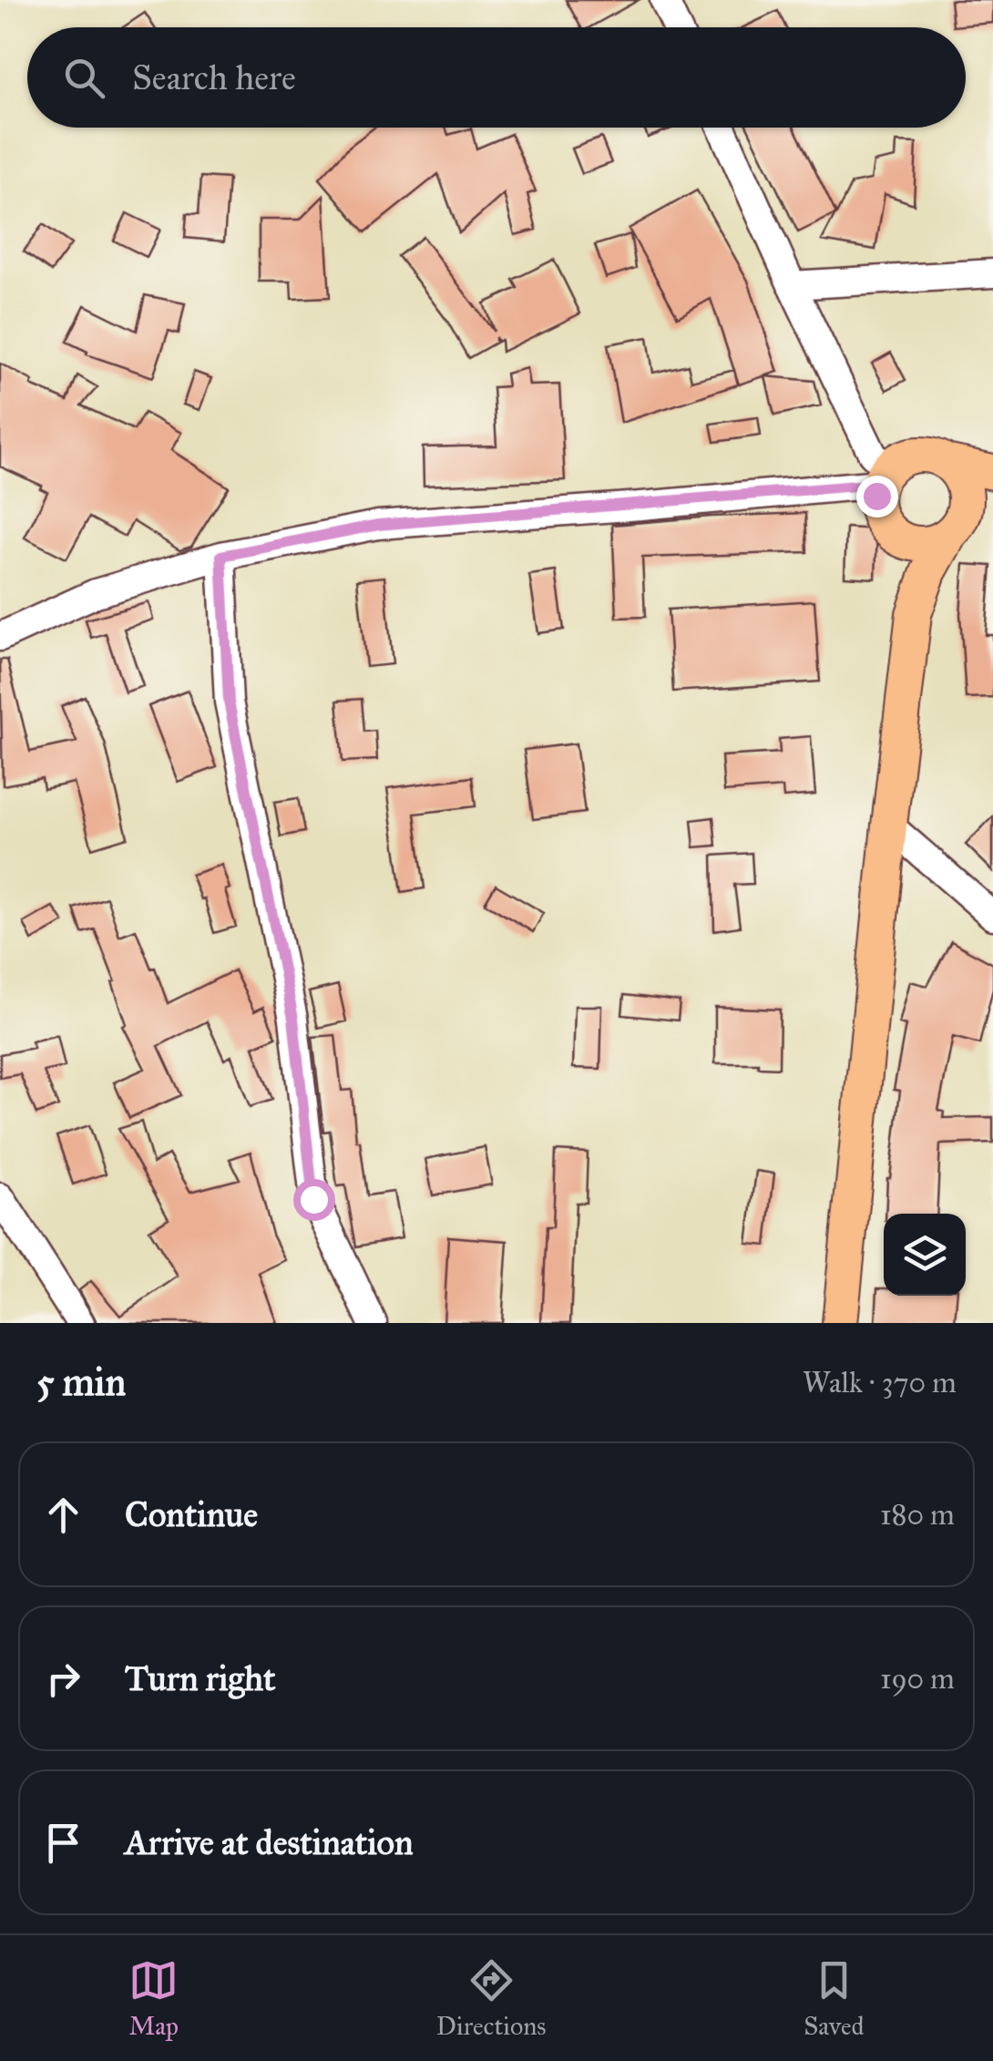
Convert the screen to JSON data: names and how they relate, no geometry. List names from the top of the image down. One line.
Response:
{"page":{"search":"Search here","heading":["5 min","Walk · 370 m"],"list":[["Continue","180 m"],["Turn right","190 m"],"Arrive at destination"],"nav":["Map","Directions","Saved"]}}
